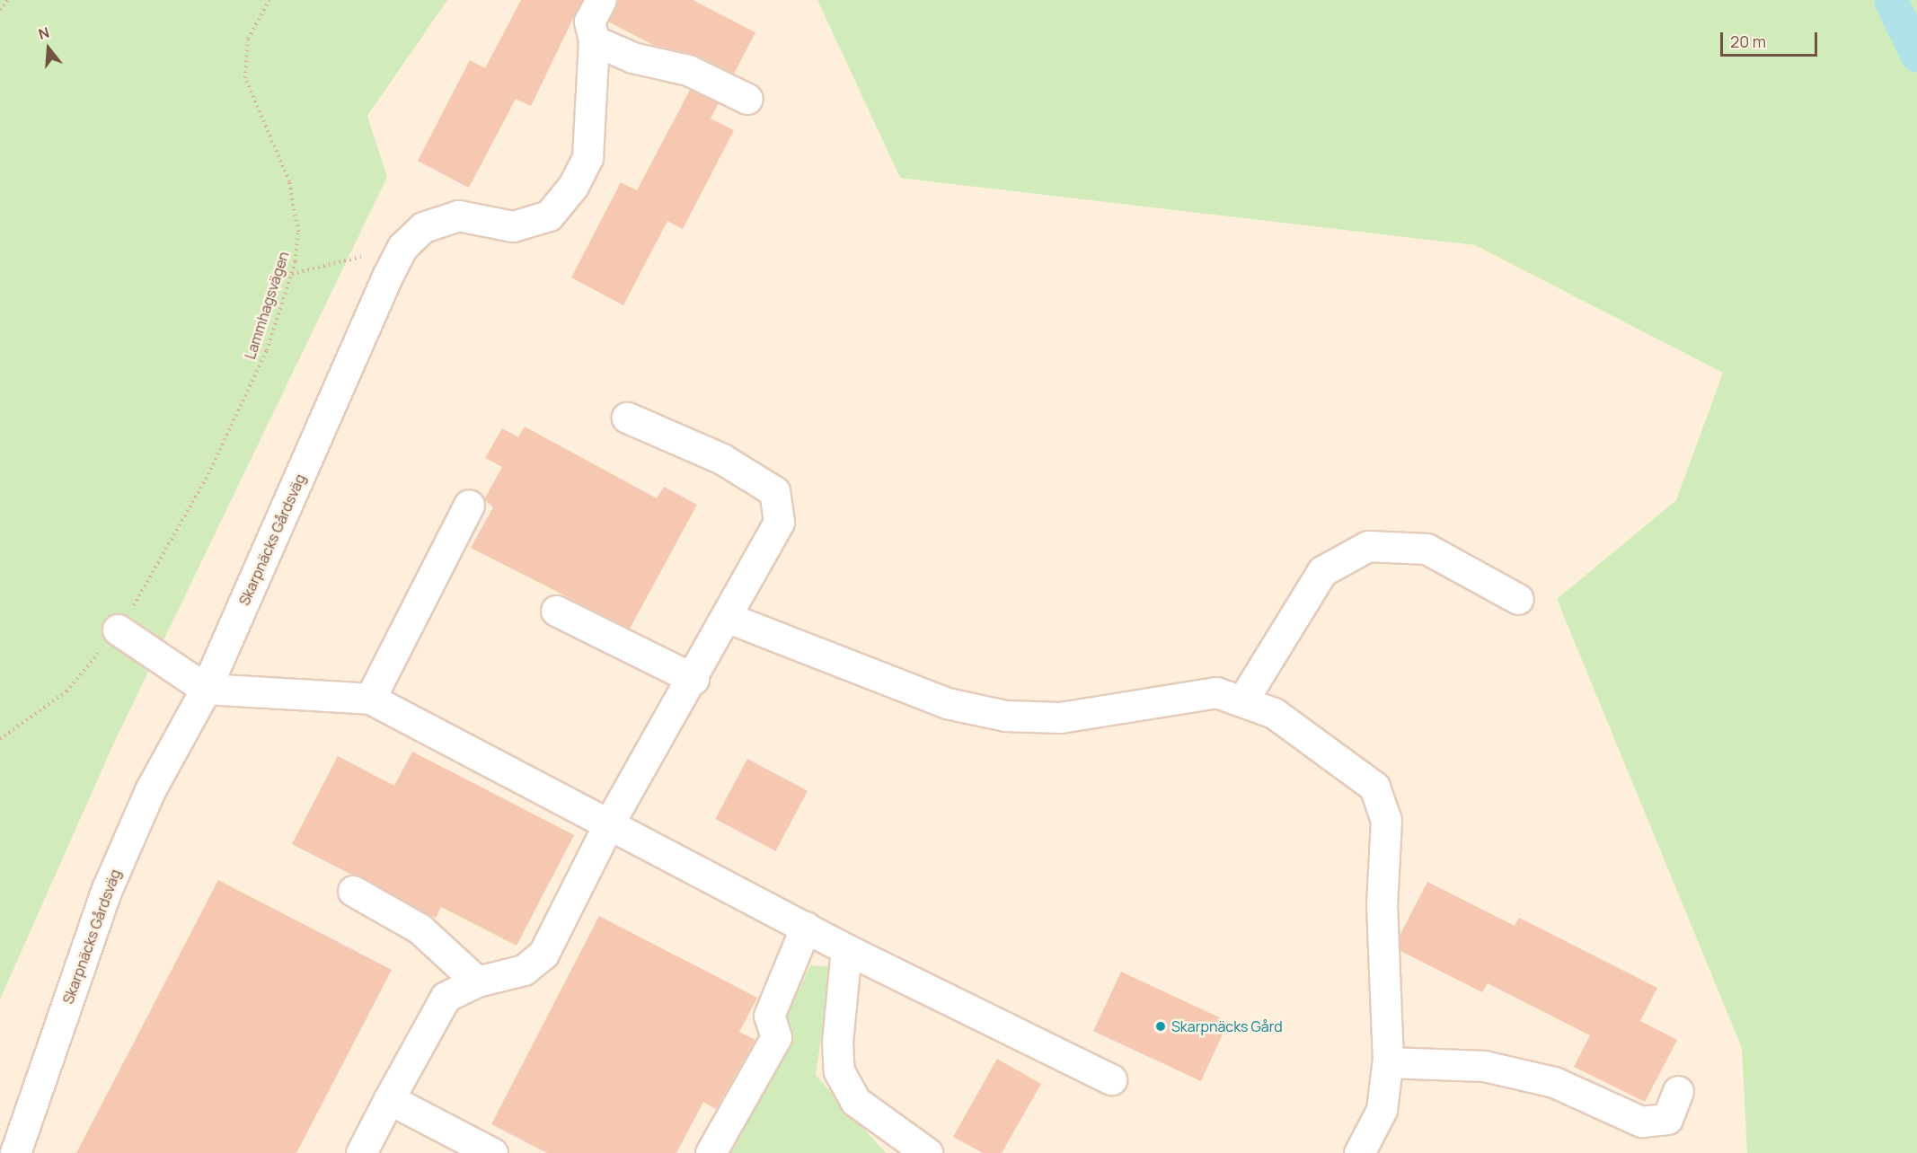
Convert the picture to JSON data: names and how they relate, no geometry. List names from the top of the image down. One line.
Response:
{"streets":{"street":["Skarpnäcks Gårdsväg"],"path":["Lammhagsvägen"]},"places":["Skarpnäcks Gård"],"scale_bar":"20 m","north":"top"}
